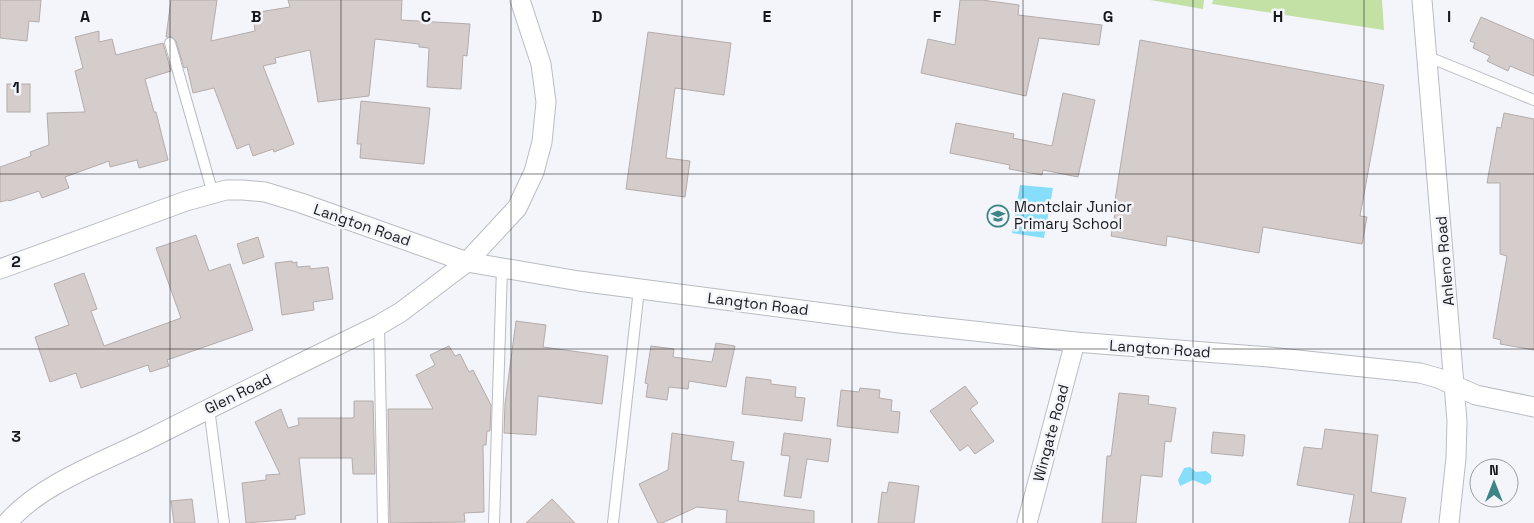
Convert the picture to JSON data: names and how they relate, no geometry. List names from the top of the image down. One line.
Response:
{"streets":{"street":["Langton Road","Anleno Road","Glen Road","Wingate Road"]},"crossings":[["Langton Road","Anleno Road"],["Langton Road","Glen Road"],["Langton Road","Wingate Road"]],"places":{"school or university":["Montclair Junior Primary School"]},"north":"top","grid":{"columns":["A","B","C","D","E","F","G","H","I"],"rows":["1","2","3"]}}
